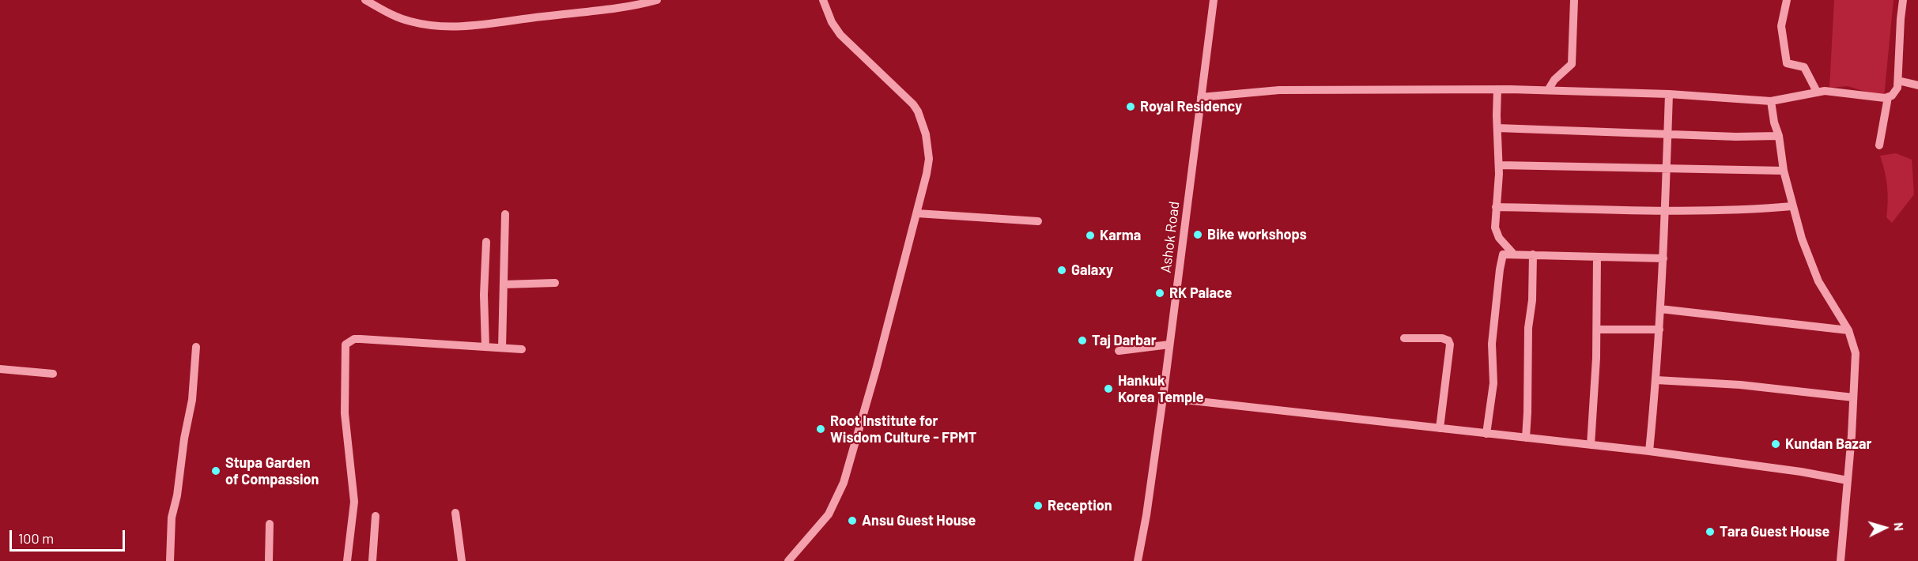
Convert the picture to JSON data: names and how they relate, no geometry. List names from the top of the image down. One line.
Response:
{"streets":{"street":["Ashok Road"]},"places":["Royal Residency","Bike workshops","Karma","Galaxy","RK Palace","Taj Darbar","Hankuk Korea Temple","Root Institute for Wisdom Culture - FPMT","Kundan Bazar","Stupa Garden of Compassion","Reception","Ansu Guest House","Tara Guest House"],"scale_bar":"100 m","north":"right"}
